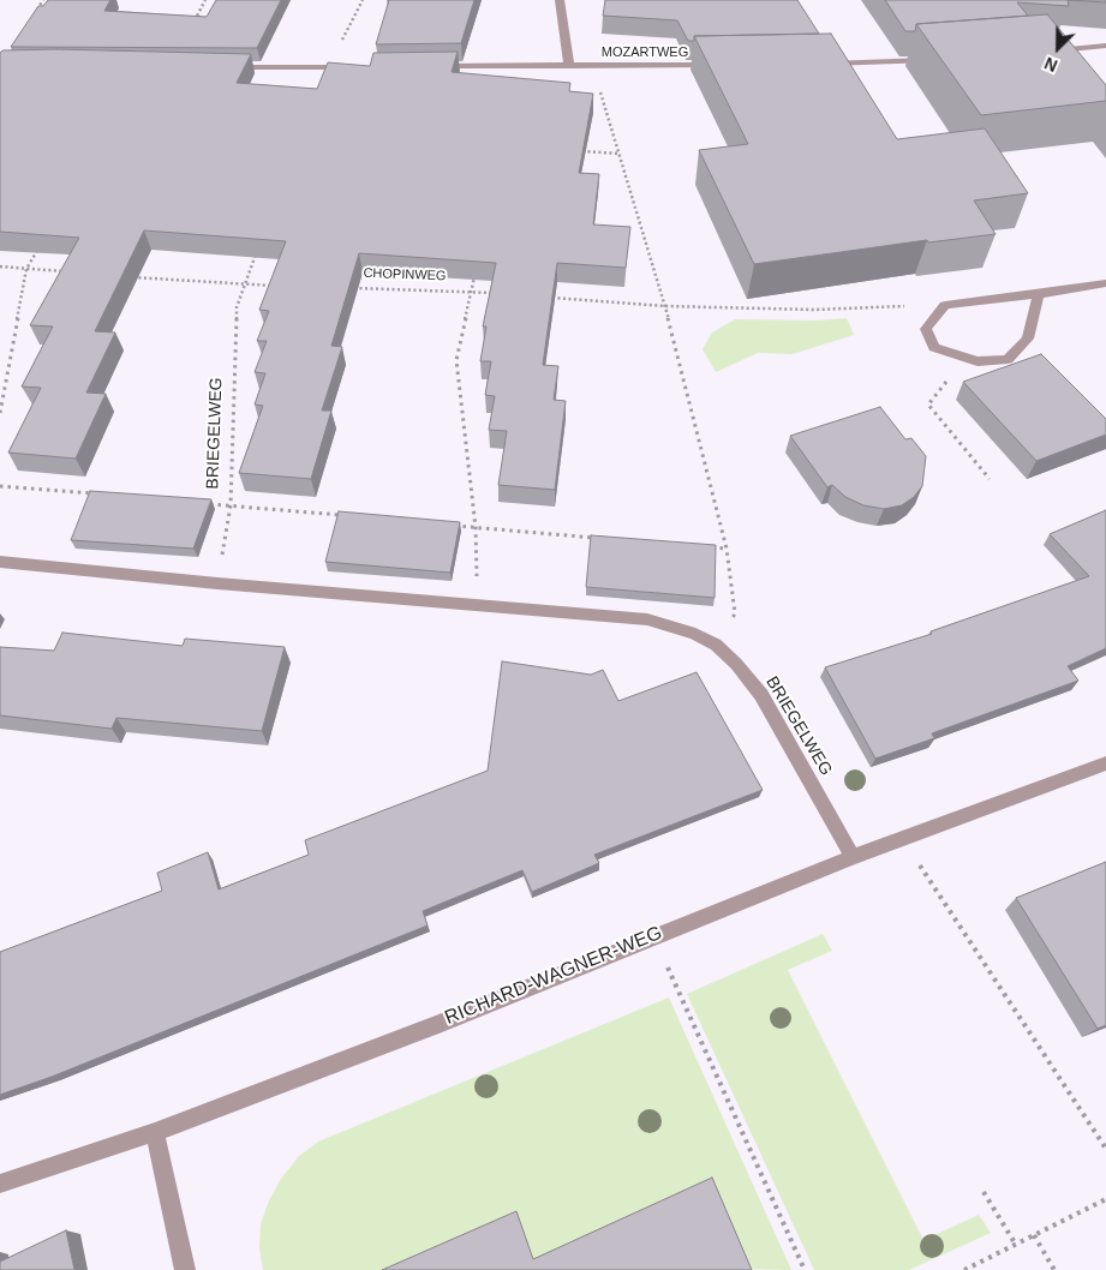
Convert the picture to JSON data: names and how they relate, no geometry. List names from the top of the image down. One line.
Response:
{"streets":{"street":["MOZARTWEG","BRIEGELWEG","RICHARD-WAGNER-WEG"],"path":["CHOPINWEG"]},"crossings":[["BRIEGELWEG","RICHARD-WAGNER-WEG"]],"north":"bottom left"}
